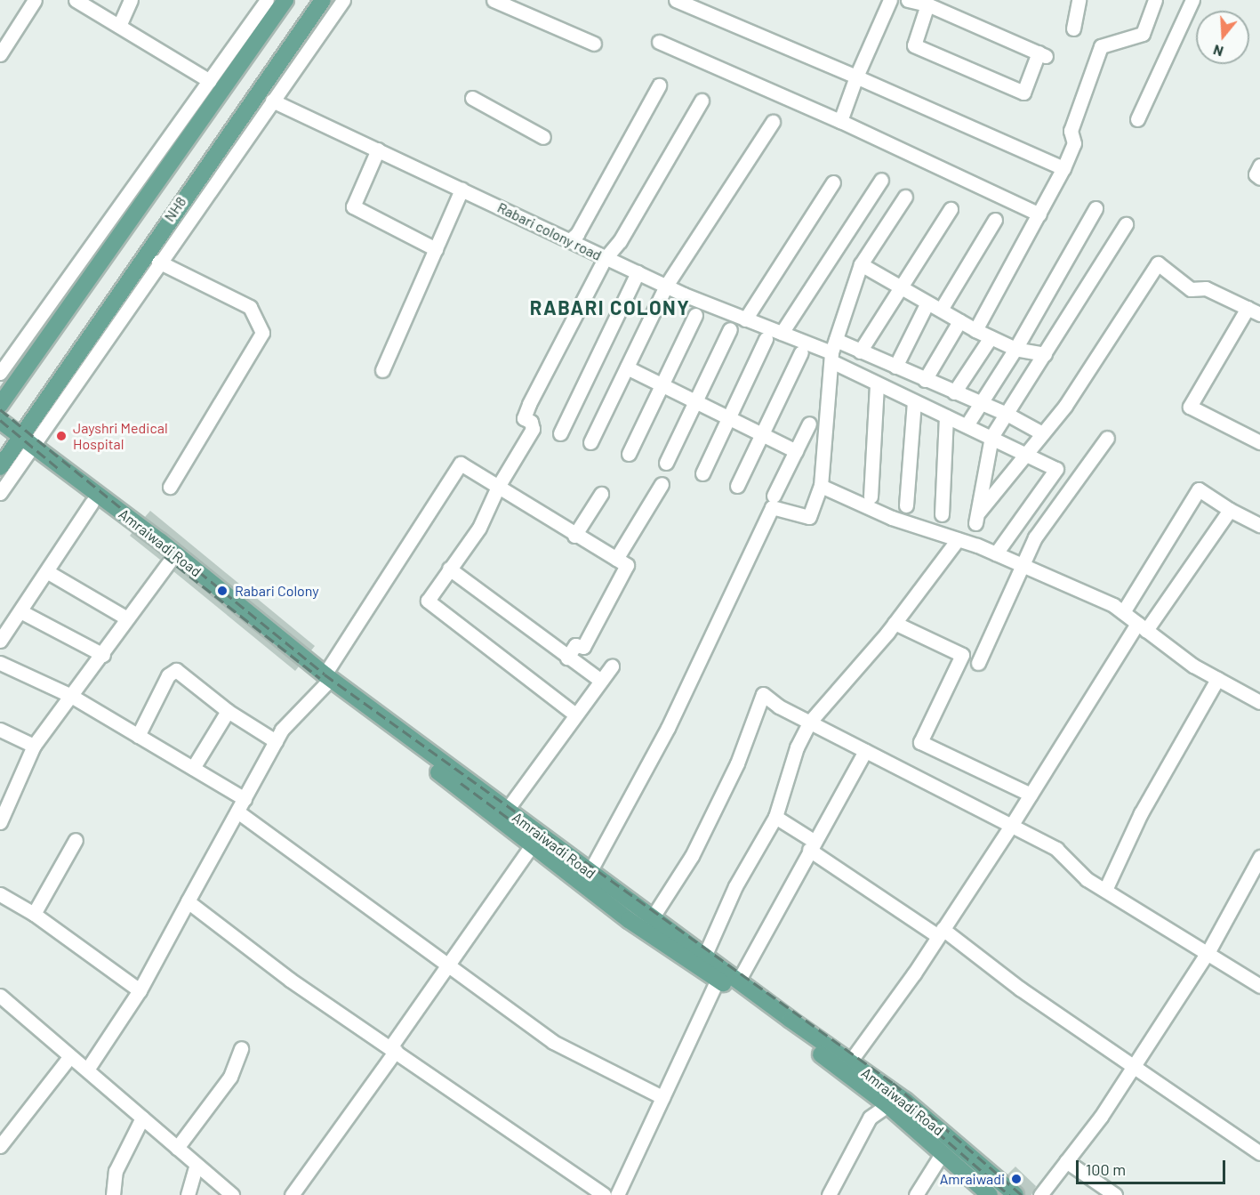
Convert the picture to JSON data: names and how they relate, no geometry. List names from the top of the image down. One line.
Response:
{"streets":{"main road":["NH8","Amraiwadi Road"],"street":["Rabari colony road"]},"districts":["RABARI COLONY"],"places":["Jayshri Medical Hospital","Rabari Colony","Amraiwadi"],"scale_bar":"100 m","north":"bottom"}
